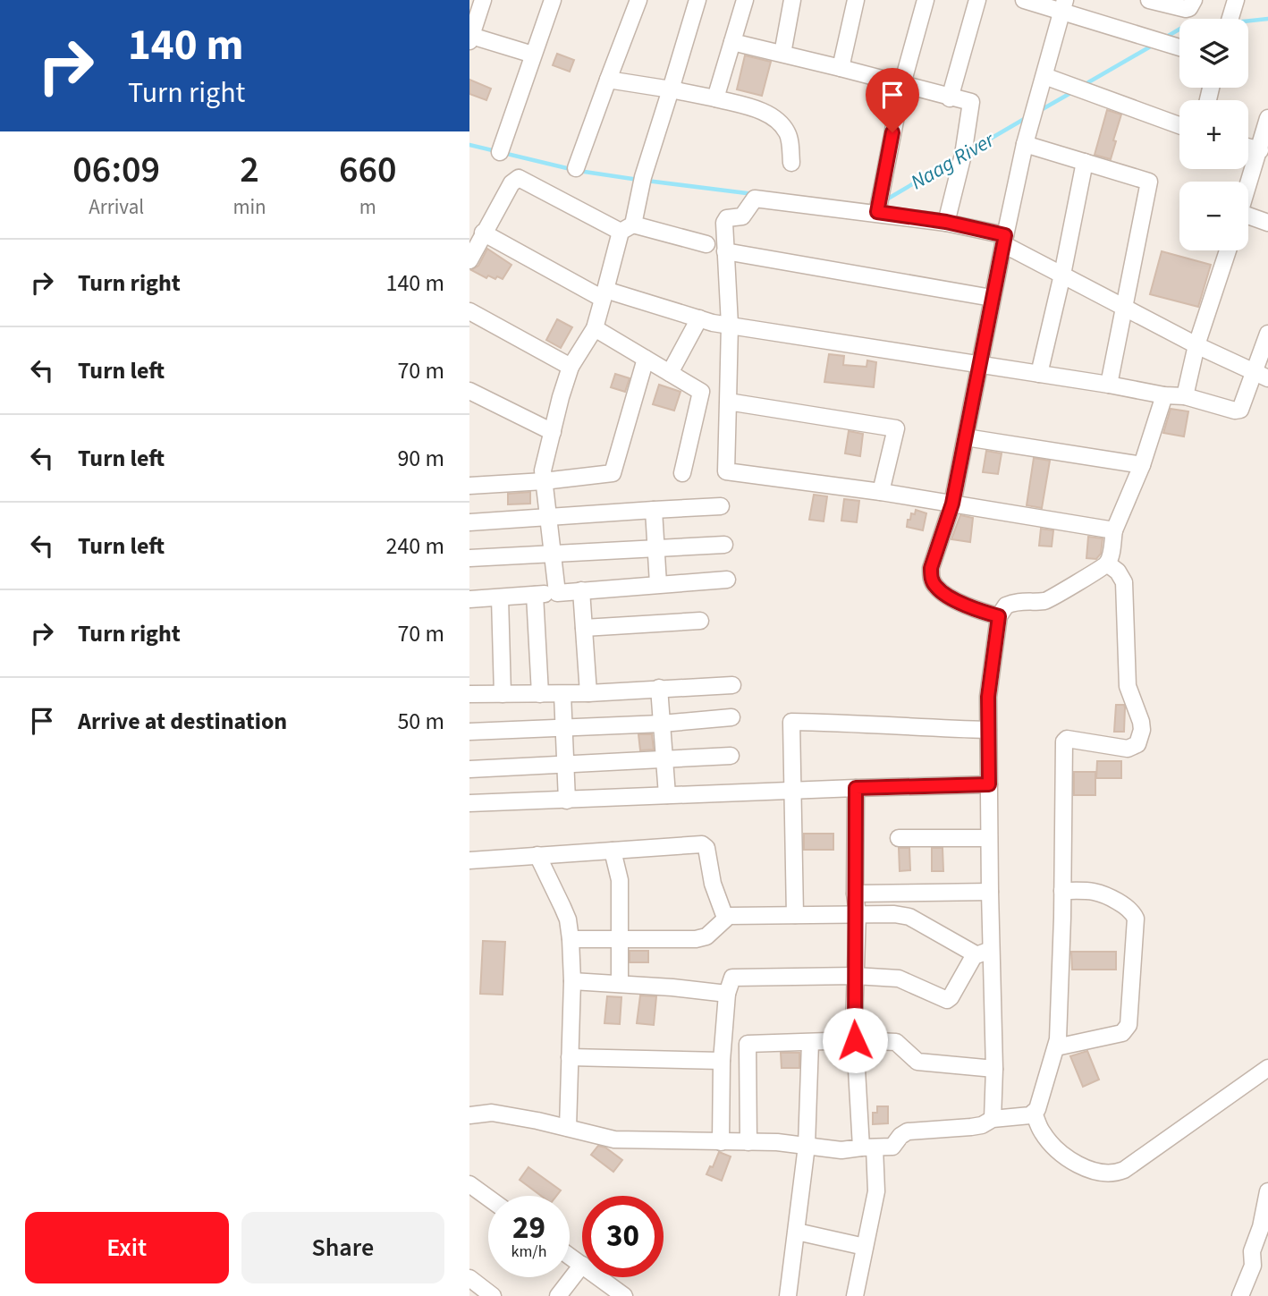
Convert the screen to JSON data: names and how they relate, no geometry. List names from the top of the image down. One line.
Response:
{"water":["Naag River"],"page":{"turn":["140 m","Turn right"],"map_buttons":["+","−"],"eta":["06:09","Arrival","2","min","660","m"],"list":[{"name":"Turn right","value":"140 m"},{"name":"Turn left","value":"70 m"},{"name":"Turn left","value":"90 m"},{"name":"Turn left","value":"240 m"},{"name":"Turn right","value":"70 m"},{"name":"Arrive at destination","value":"50 m"}],"speed":"29 km/h","limit":"30","buttons":["Exit","Share"]}}
